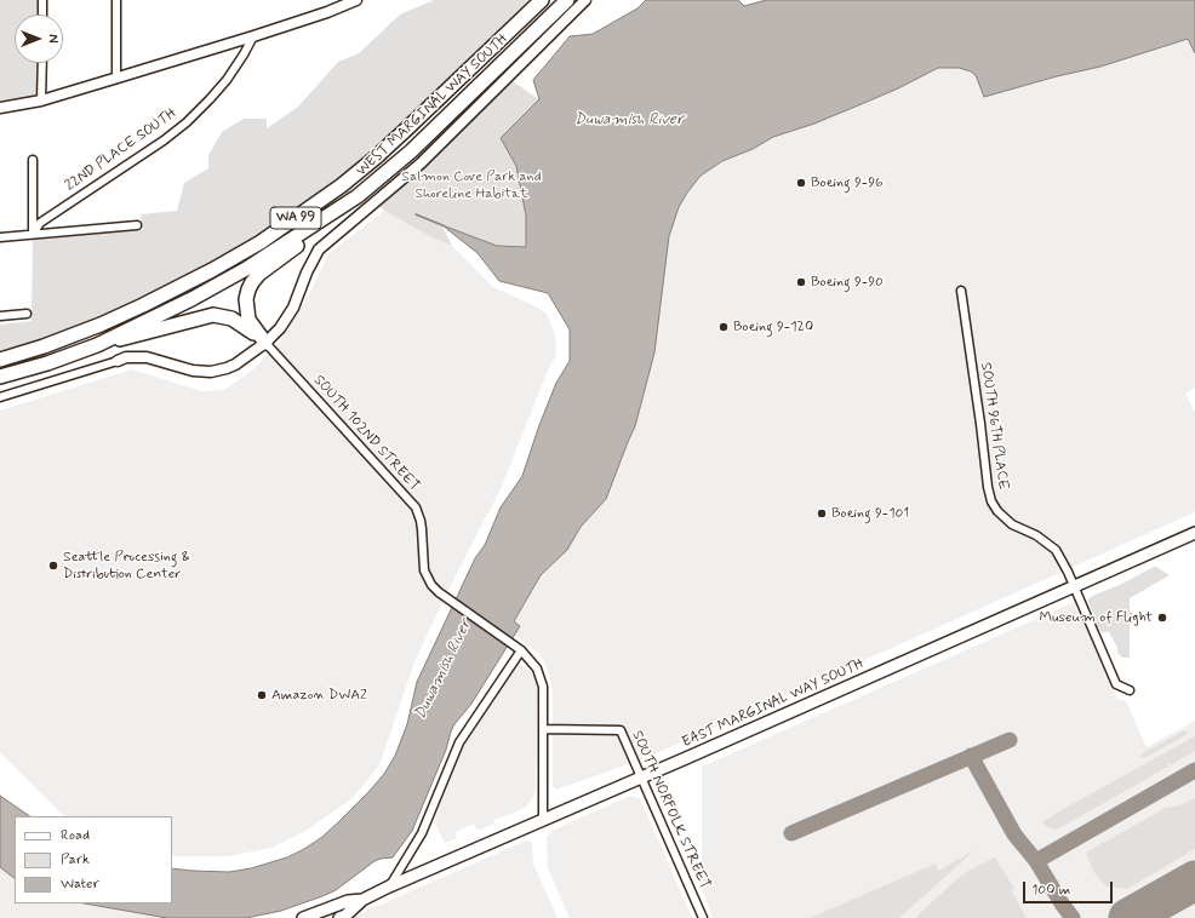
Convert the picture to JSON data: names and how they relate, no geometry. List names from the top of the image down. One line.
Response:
{"streets":{"highway":["WEST MARGINAL WAY SOUTH","WA 99"],"main road":["EAST MARGINAL WAY SOUTH"],"street":["22ND PLACE SOUTH","SOUTH 96TH PLACE","SOUTH 102ND STREET","SOUTH NORFOLK STREET"]},"crossings":[["SOUTH 96TH PLACE","EAST MARGINAL WAY SOUTH"],["SOUTH 102ND STREET","EAST MARGINAL WAY SOUTH"],["SOUTH 102ND STREET","SOUTH NORFOLK STREET"],["EAST MARGINAL WAY SOUTH","SOUTH NORFOLK STREET"]],"water":["Duwamish River"],"parks":["Salmon Cove Park and Shoreline Habitat"],"places":["Boeing 9-96","Boeing 9-90","Boeing 9-120","Boeing 9-101","Seattle Processing & Distribution Center","Museum of Flight","Amazon DWA2"],"legend":["Road","Park","Water"],"scale_bar":"100 m","north":"right"}
